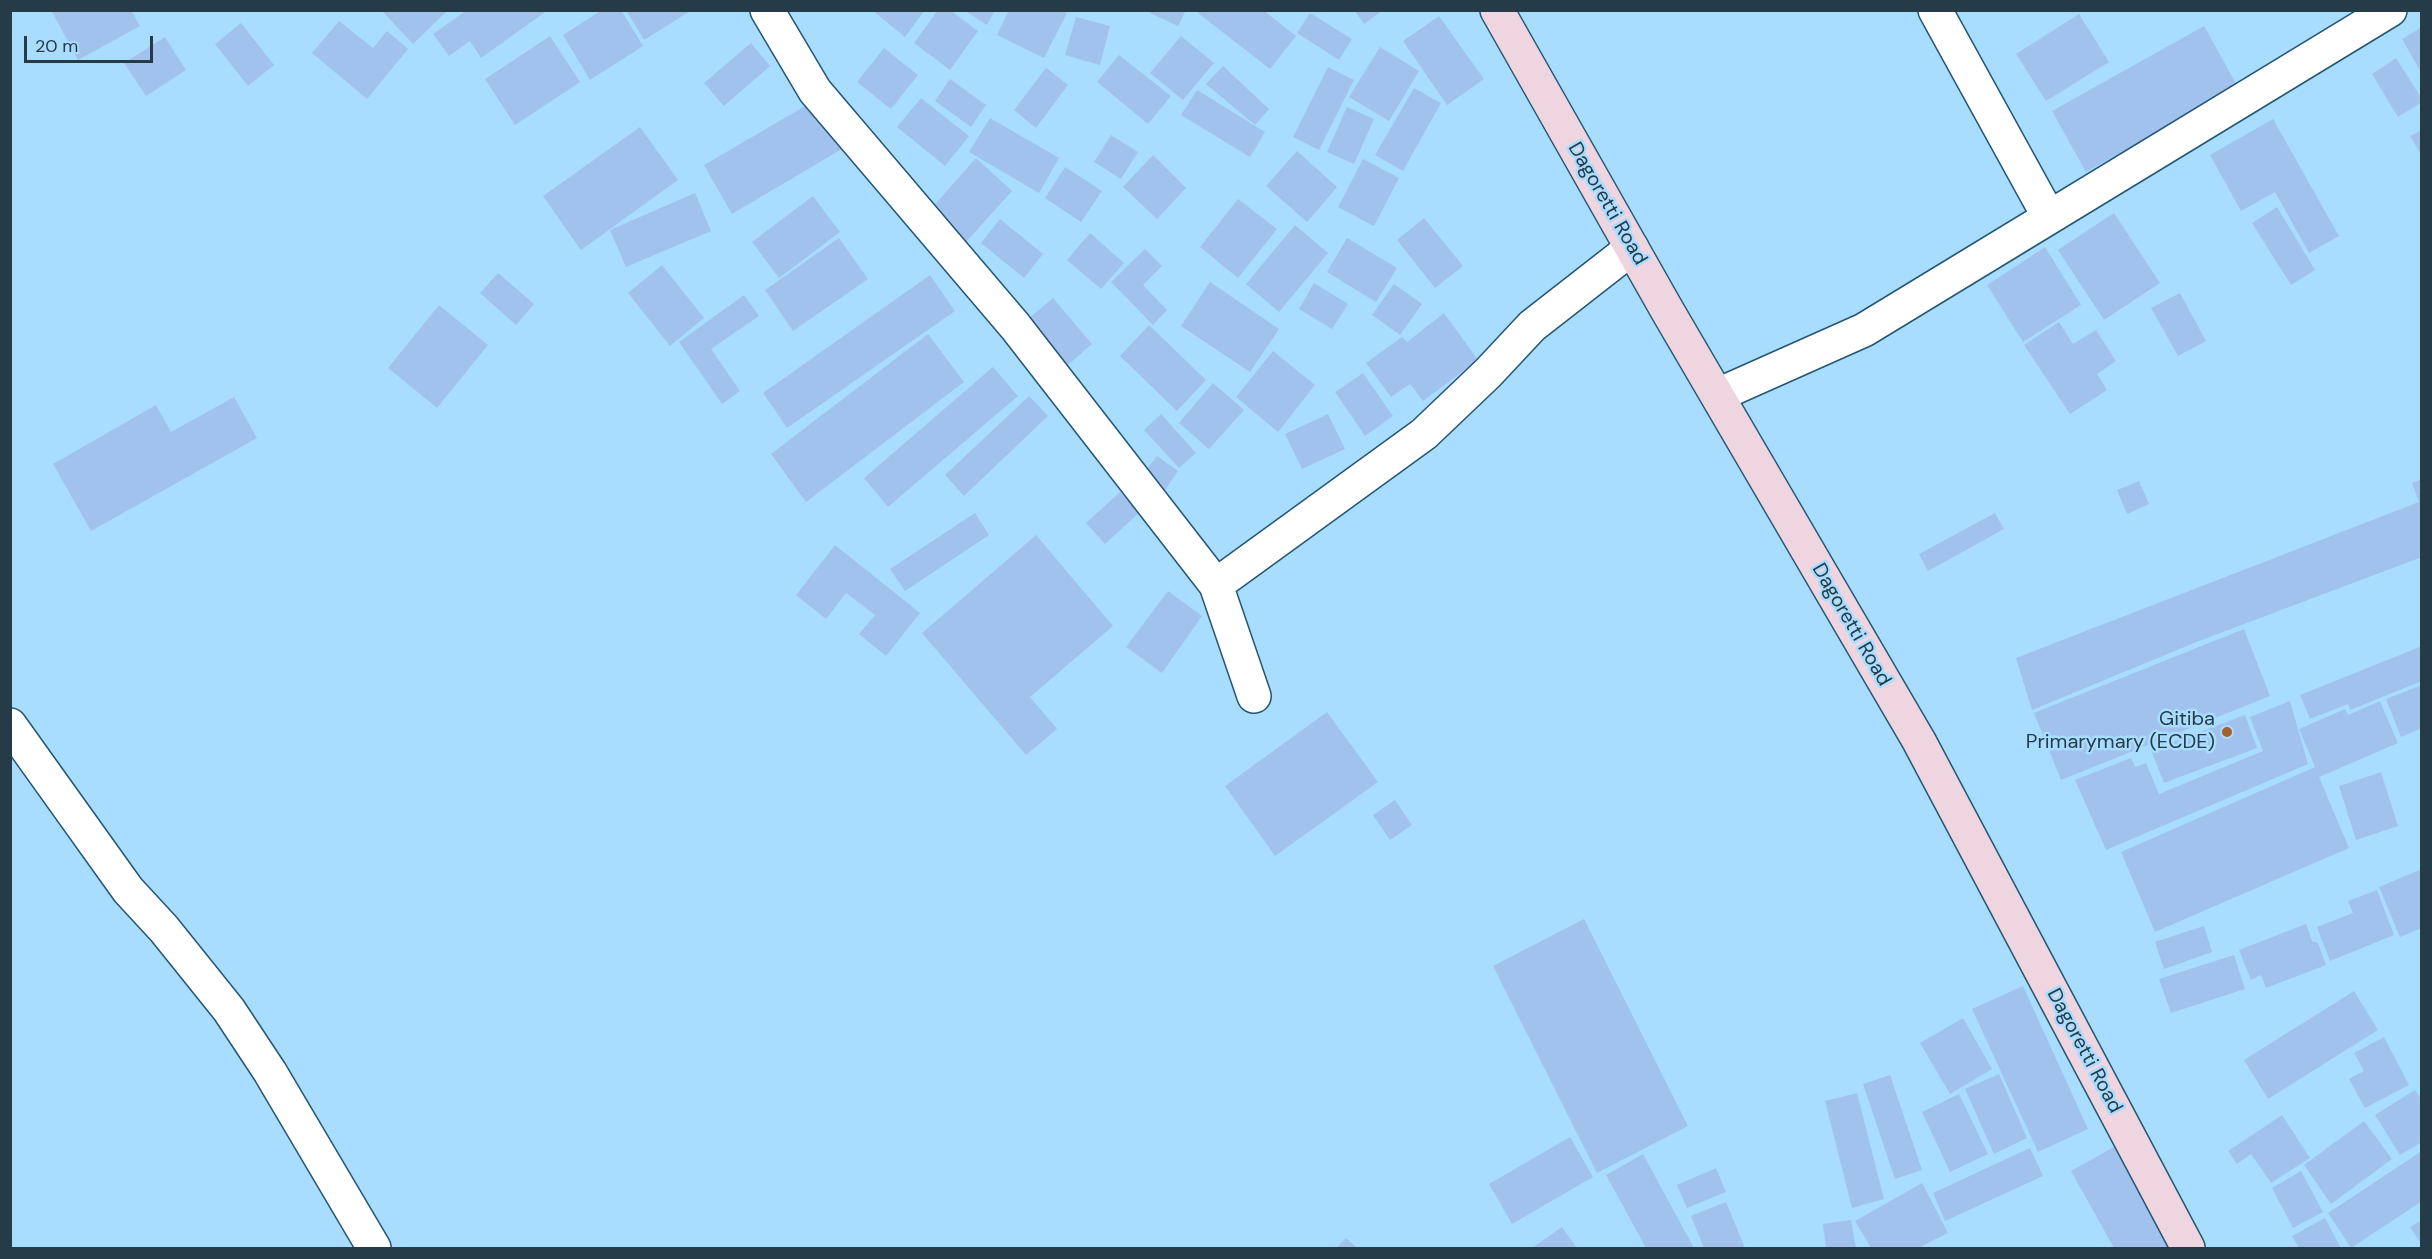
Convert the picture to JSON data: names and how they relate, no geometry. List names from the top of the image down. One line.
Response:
{"streets":{"main road":["Dagoretti Road"]},"places":["Gitiba Primarymary (ECDE)"],"scale_bar":"20 m"}
